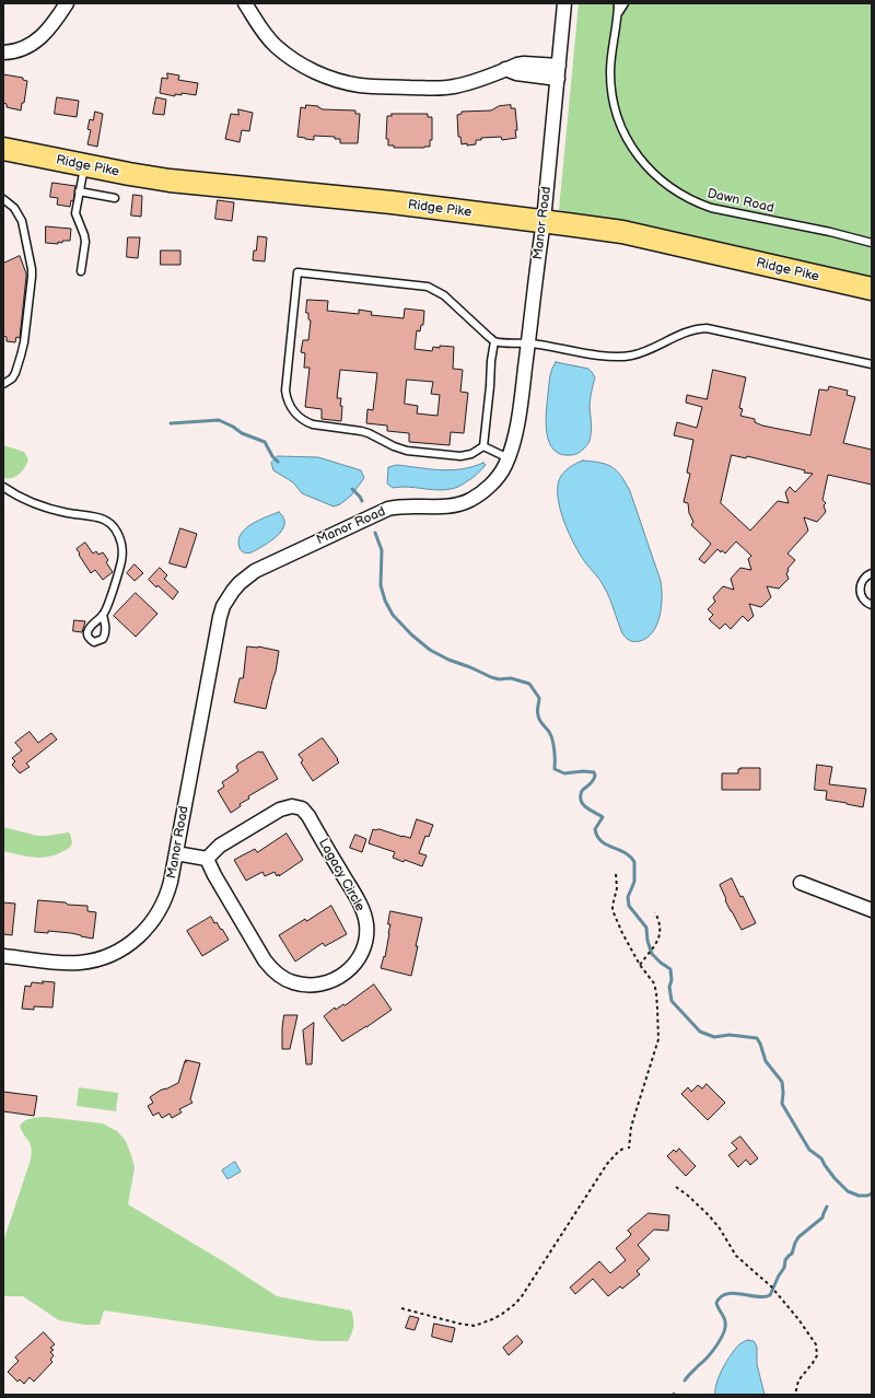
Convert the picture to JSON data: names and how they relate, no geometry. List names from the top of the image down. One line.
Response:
{"streets":{"main road":["Ridge Pike"],"street":["Manor Road","Lagacy Circle"],"lane":["Dawn Road"]},"crossings":[["Ridge Pike","Manor Road"]]}
